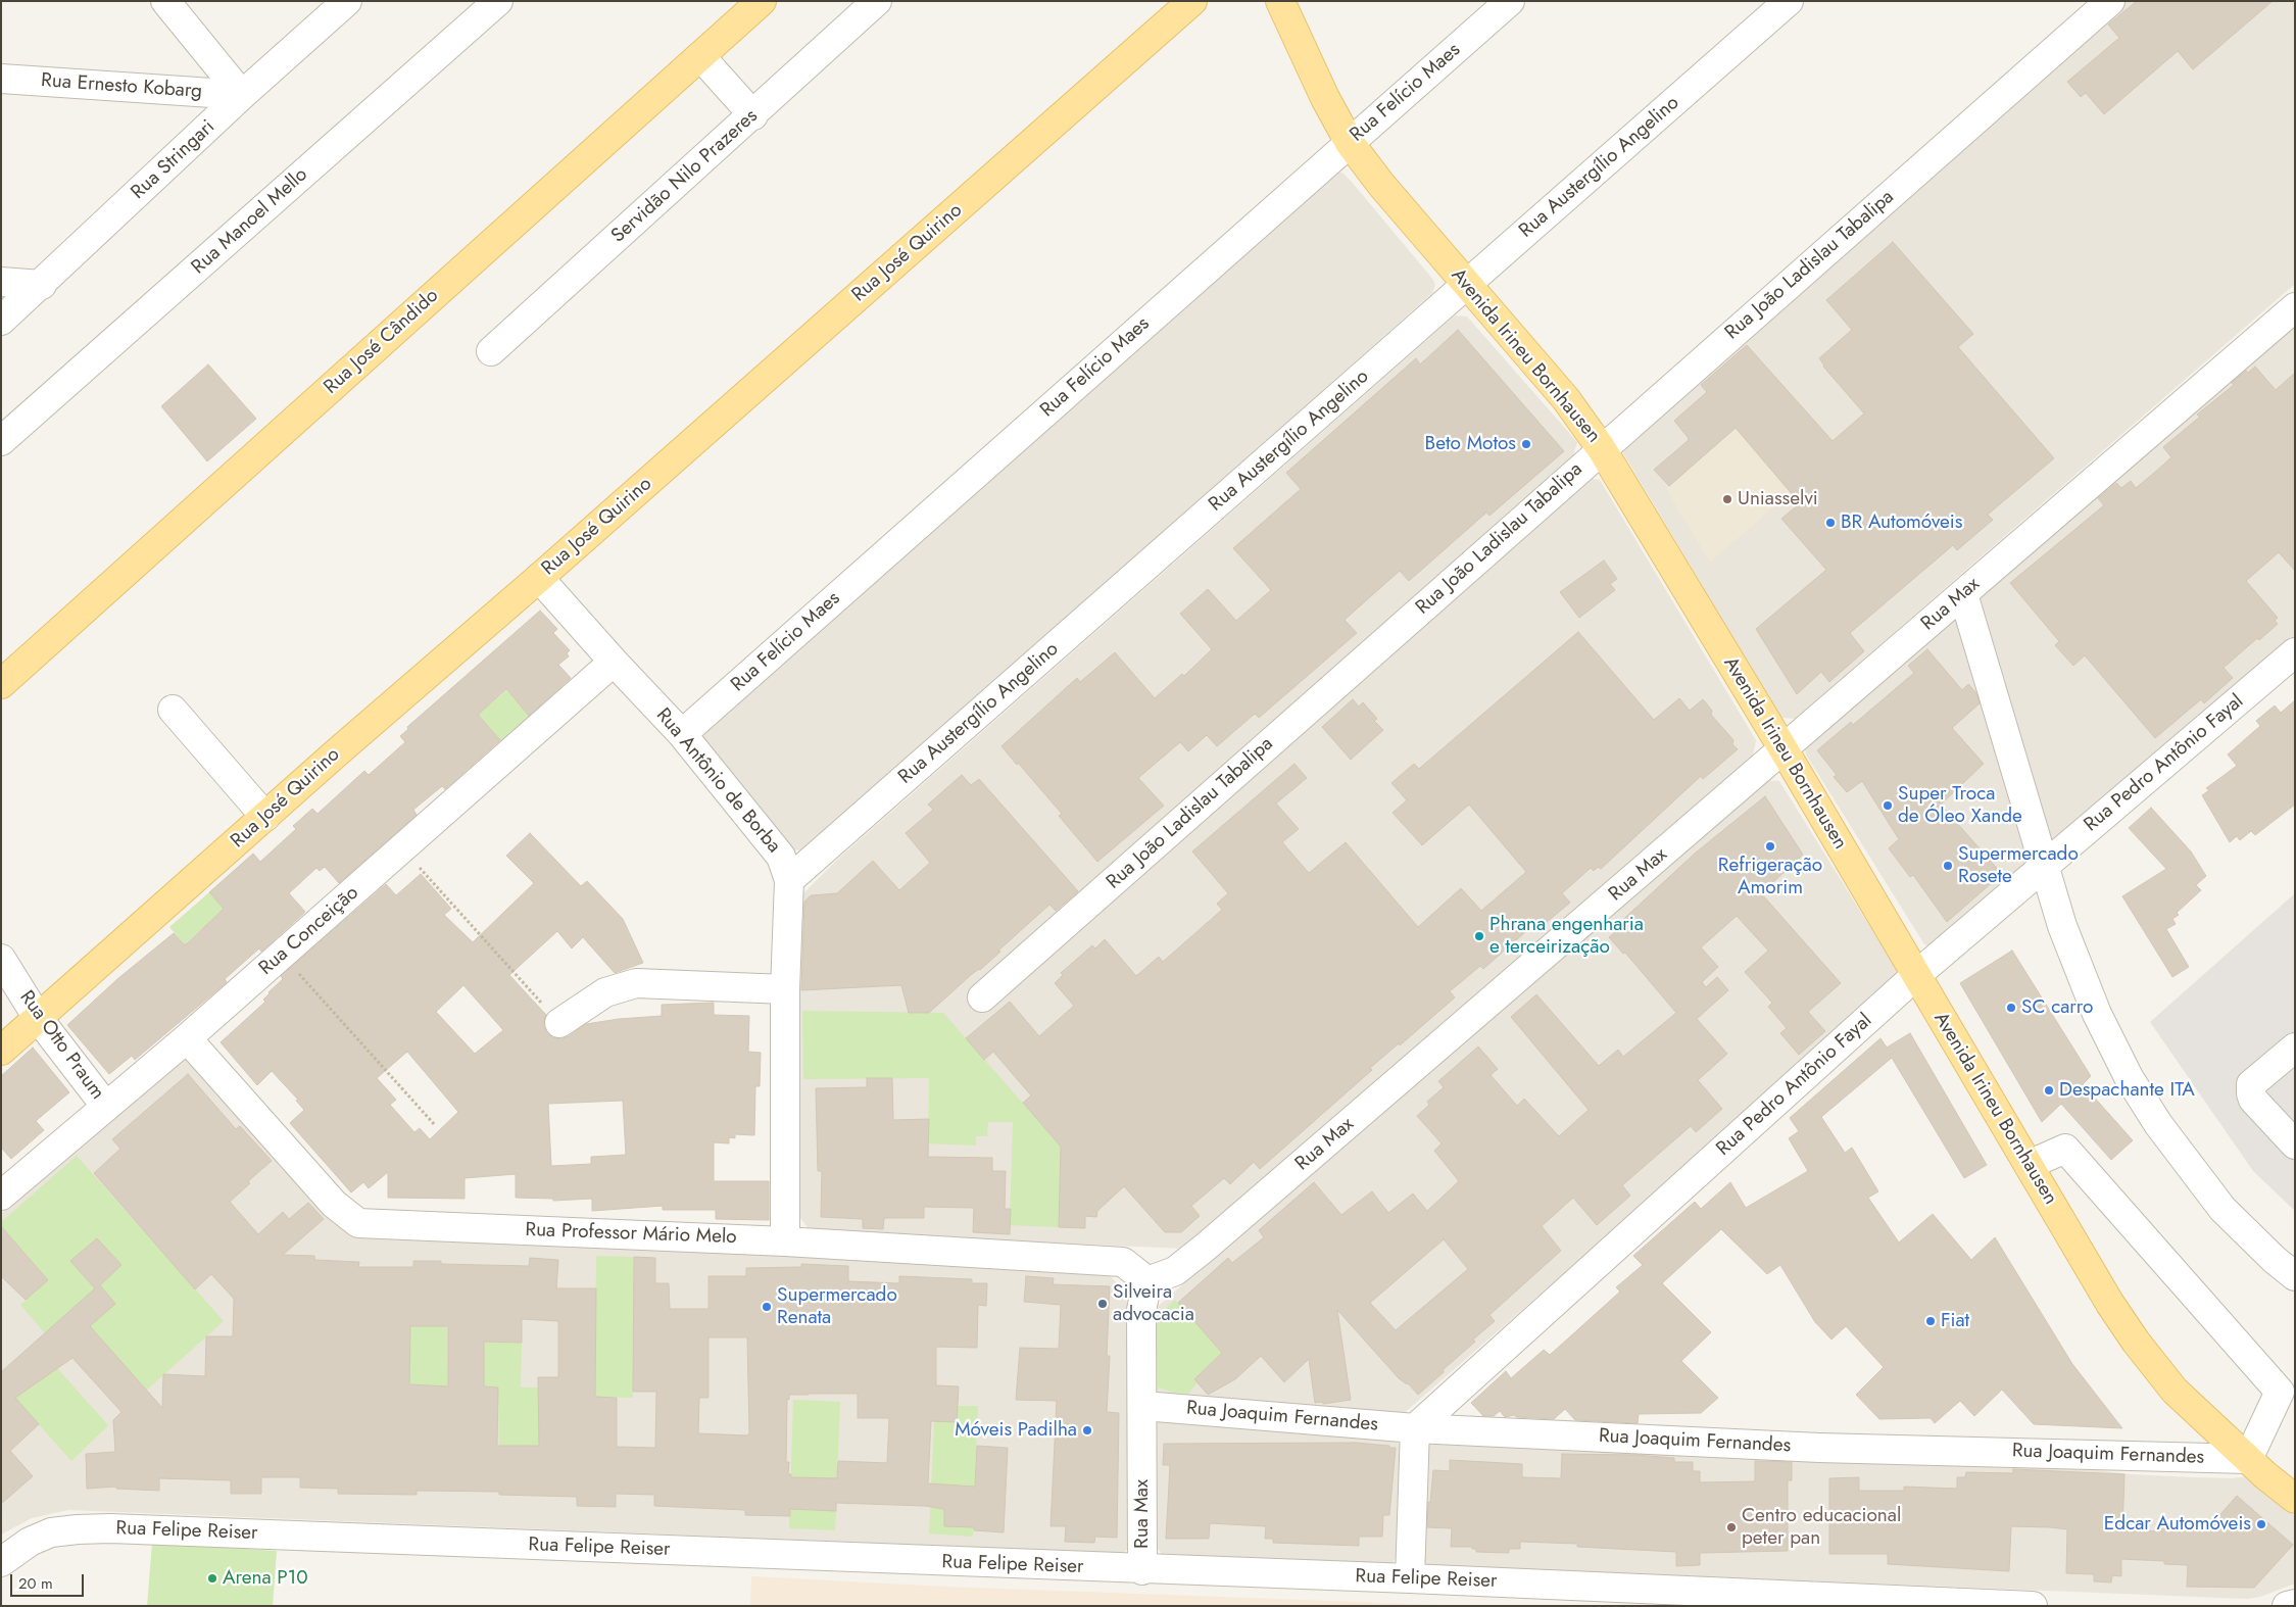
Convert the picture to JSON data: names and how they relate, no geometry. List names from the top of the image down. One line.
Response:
{"streets":{"main road":["Rua José Quirino","Rua José Cândido","Avenida Irineu Bornhausen"],"street":["Rua Ernesto Kobarg","Rua Felício Maes","Rua Stringari","Rua Austergílio Angelino","Servidão Nilo Prazeres","Rua Manoel Mello","Rua João Ladislau Tabalipa","Rua Max","Rua Pedro Antônio Fayal","Rua Antônio de Borba","Rua Conceição","Rua Otto Praum","Rua Professor Mário Melo","Rua Joaquim Fernandes","Rua Felipe Reiser"]},"crossings":[["Rua Ernesto Kobarg","Rua Stringari"],["Rua Felício Maes","Avenida Irineu Bornhausen"],["Rua Felício Maes","Rua Antônio de Borba"],["Rua Austergílio Angelino","Avenida Irineu Bornhausen"],["Rua Austergílio Angelino","Rua Antônio de Borba"],["Rua José Quirino","Rua Antônio de Borba"],["Rua José Quirino","Rua Otto Praum"],["Rua João Ladislau Tabalipa","Avenida Irineu Bornhausen"],["Avenida Irineu Bornhausen","Rua Max"],["Avenida Irineu Bornhausen","Rua Pedro Antônio Fayal"],["Avenida Irineu Bornhausen","Rua Joaquim Fernandes"],["Rua Max","Rua Professor Mário Melo"],["Rua Max","Rua Joaquim Fernandes"],["Rua Max","Rua Felipe Reiser"],["Rua Pedro Antônio Fayal","Rua Joaquim Fernandes"],["Rua Antônio de Borba","Rua Conceição"],["Rua Antônio de Borba","Rua Professor Mário Melo"],["Rua Conceição","Rua Otto Praum"],["Rua Conceição","Rua Professor Mário Melo"]],"places":["Beto Motos","Uniasselvi","BR Automóveis","Super Troca de Óleo Xande","Refrigeração Amorim","Supermercado Rosete","Phrana engenharia e terceirização","SC carro","Despachante ITA","Silveira advocacia","Supermercado Renata","Fiat","Móveis Padilha","Edcar Automóveis","Centro educacional peter pan","Arena P10"],"scale_bar":"20 m"}
